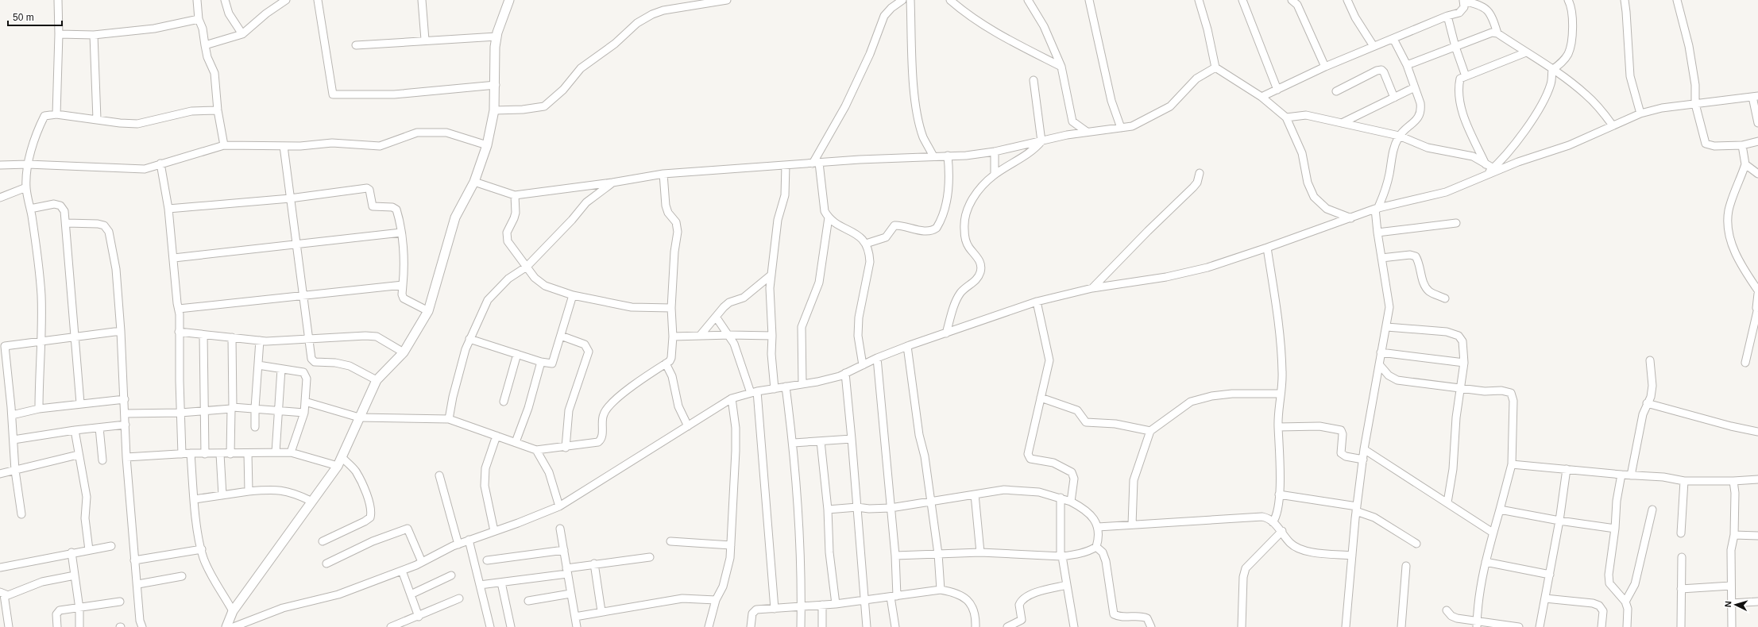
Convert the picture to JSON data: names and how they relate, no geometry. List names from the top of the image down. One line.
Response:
{"scale_bar":"50 m","north":"left"}
